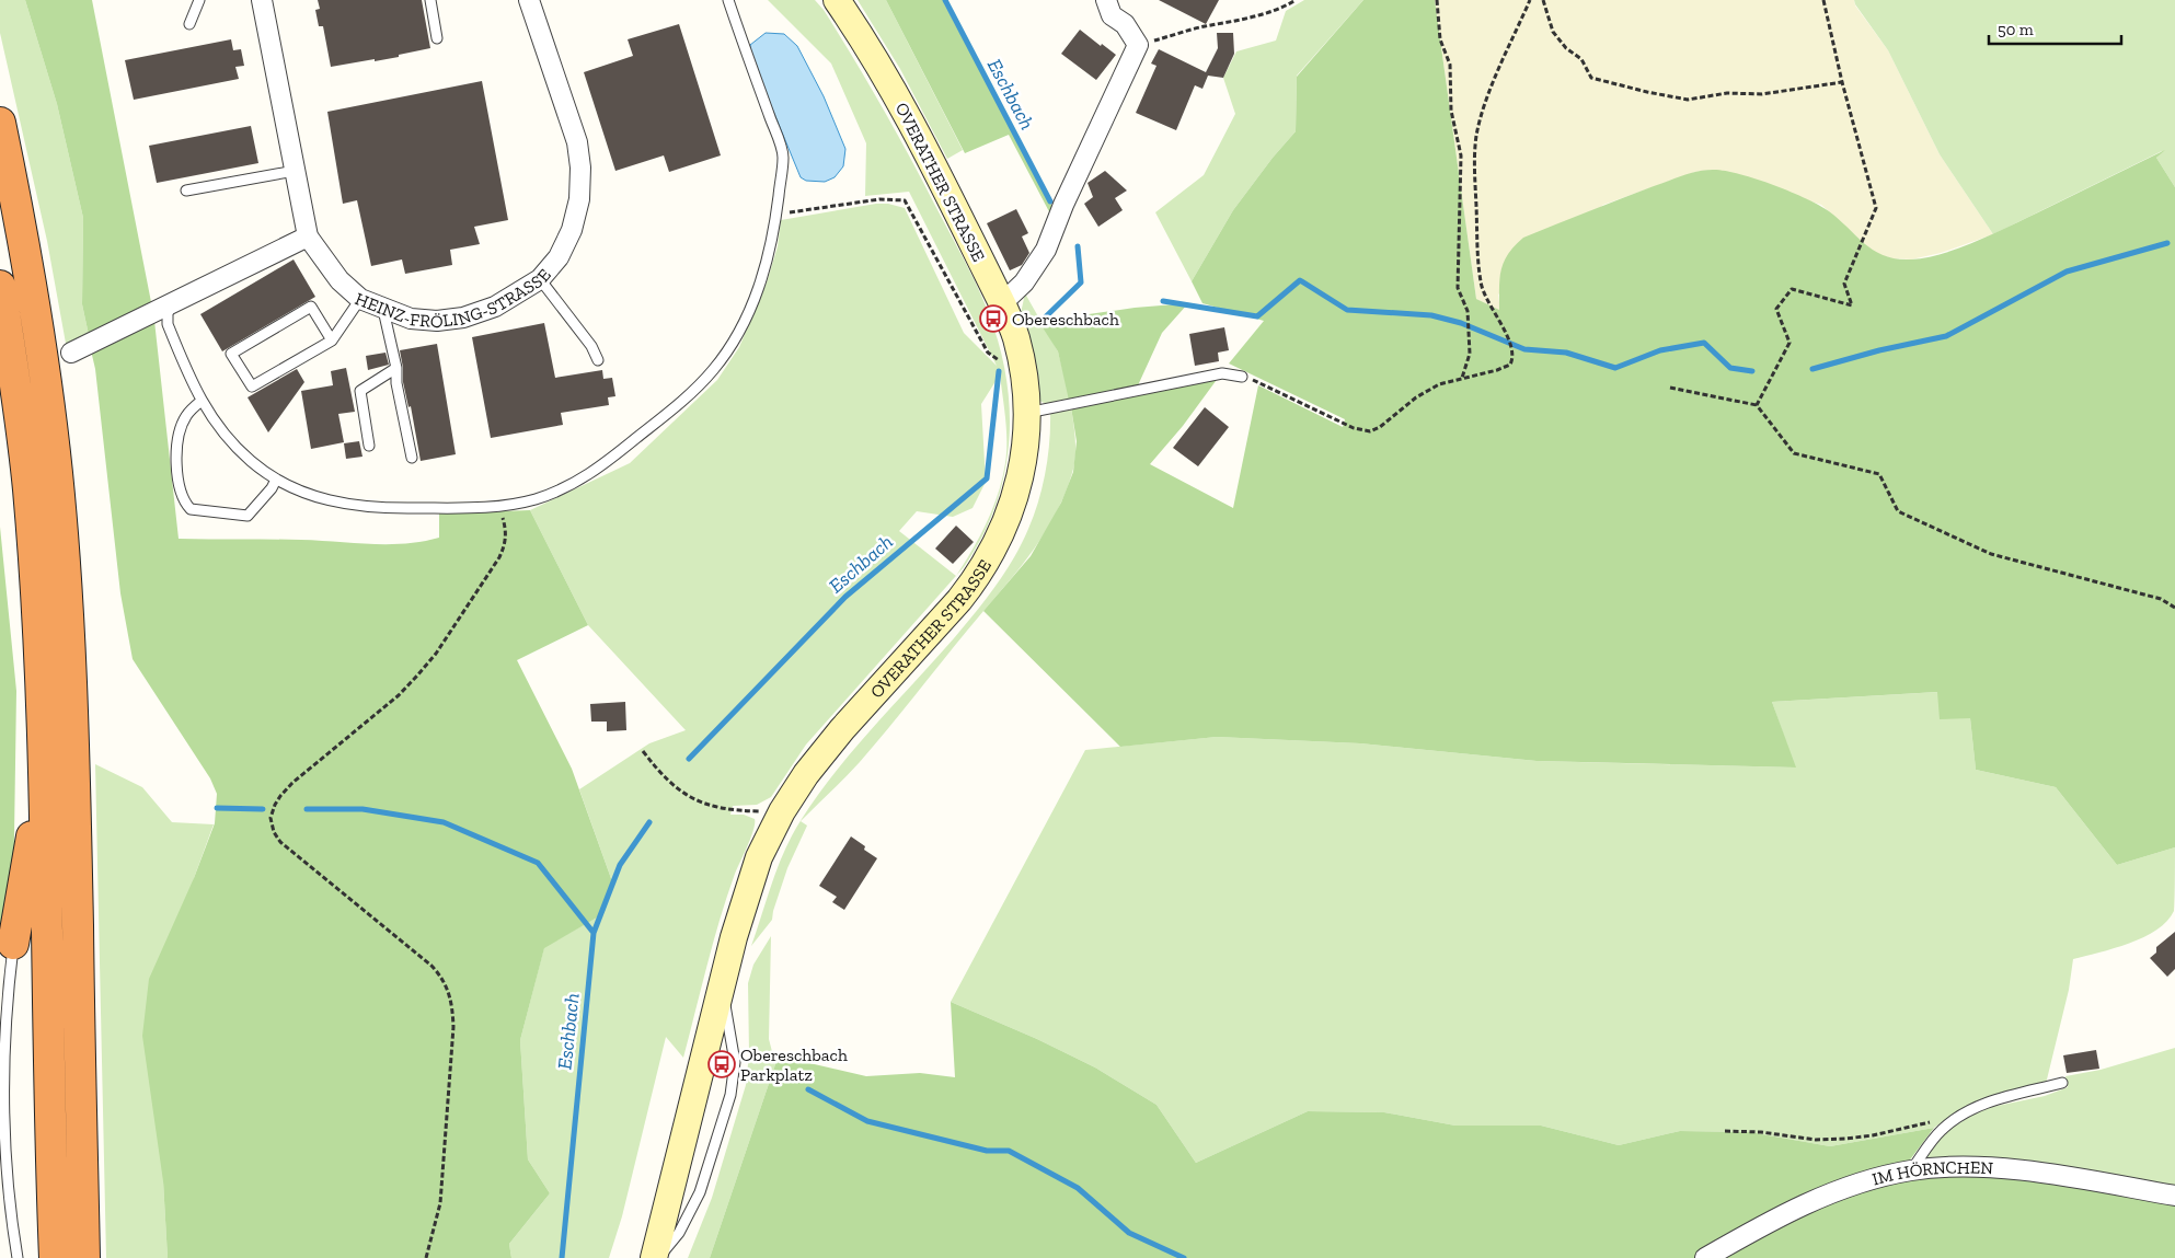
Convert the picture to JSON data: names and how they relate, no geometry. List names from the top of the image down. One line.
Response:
{"streets":{"main road":["OVERATHER STRASSE"],"street":["HEINZ-FRÖLING-STRASSE","IM HÖRNCHEN"]},"water":["Eschbach"],"places":{"bus stop":["Obereschbach","Obereschbach Parkplatz"]},"scale_bar":"50 m"}
